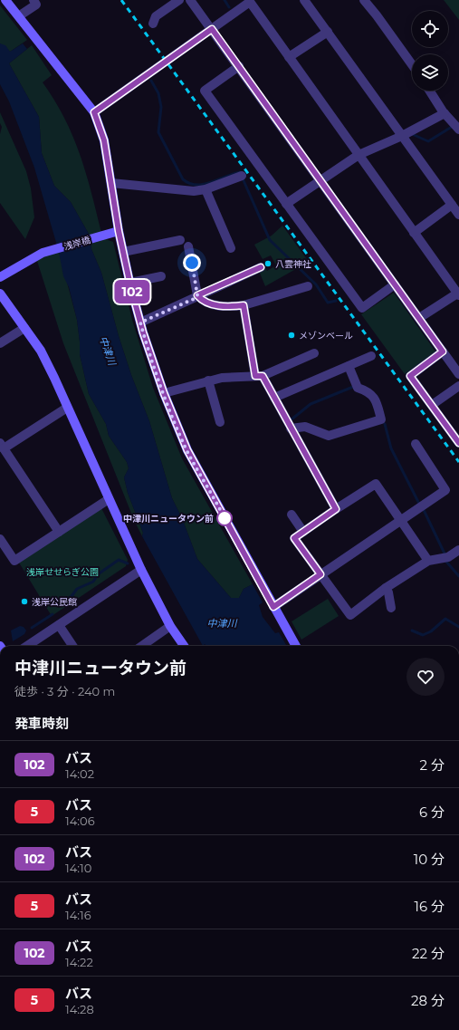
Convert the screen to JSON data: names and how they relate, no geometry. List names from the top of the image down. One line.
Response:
{"streets":{"street":["浅岸橋"]},"water":["中津川"],"parks":["浅岸せせらぎ公園"],"places":["八雲神社","メゾンベール","中津川ニュータウン前","浅岸公民館"],"lines":["bus line 102"],"page":{"on_map":"102","heading":[["中津川ニュータウン前","徒歩 · 3 分 · 240 m"],"発車時刻"],"list":[{"mark":"102","name":"バス","note":"14:02","value":"2 分"},{"mark":"5","name":"バス","note":"14:06","value":"6 分"},{"mark":"102","name":"バス","note":"14:10","value":"10 分"},{"mark":"5","name":"バス","note":"14:16","value":"16 分"},{"mark":"102","name":"バス","note":"14:22","value":"22 分"},{"mark":"5","name":"バス","note":"14:28","value":"28 分"}]}}
